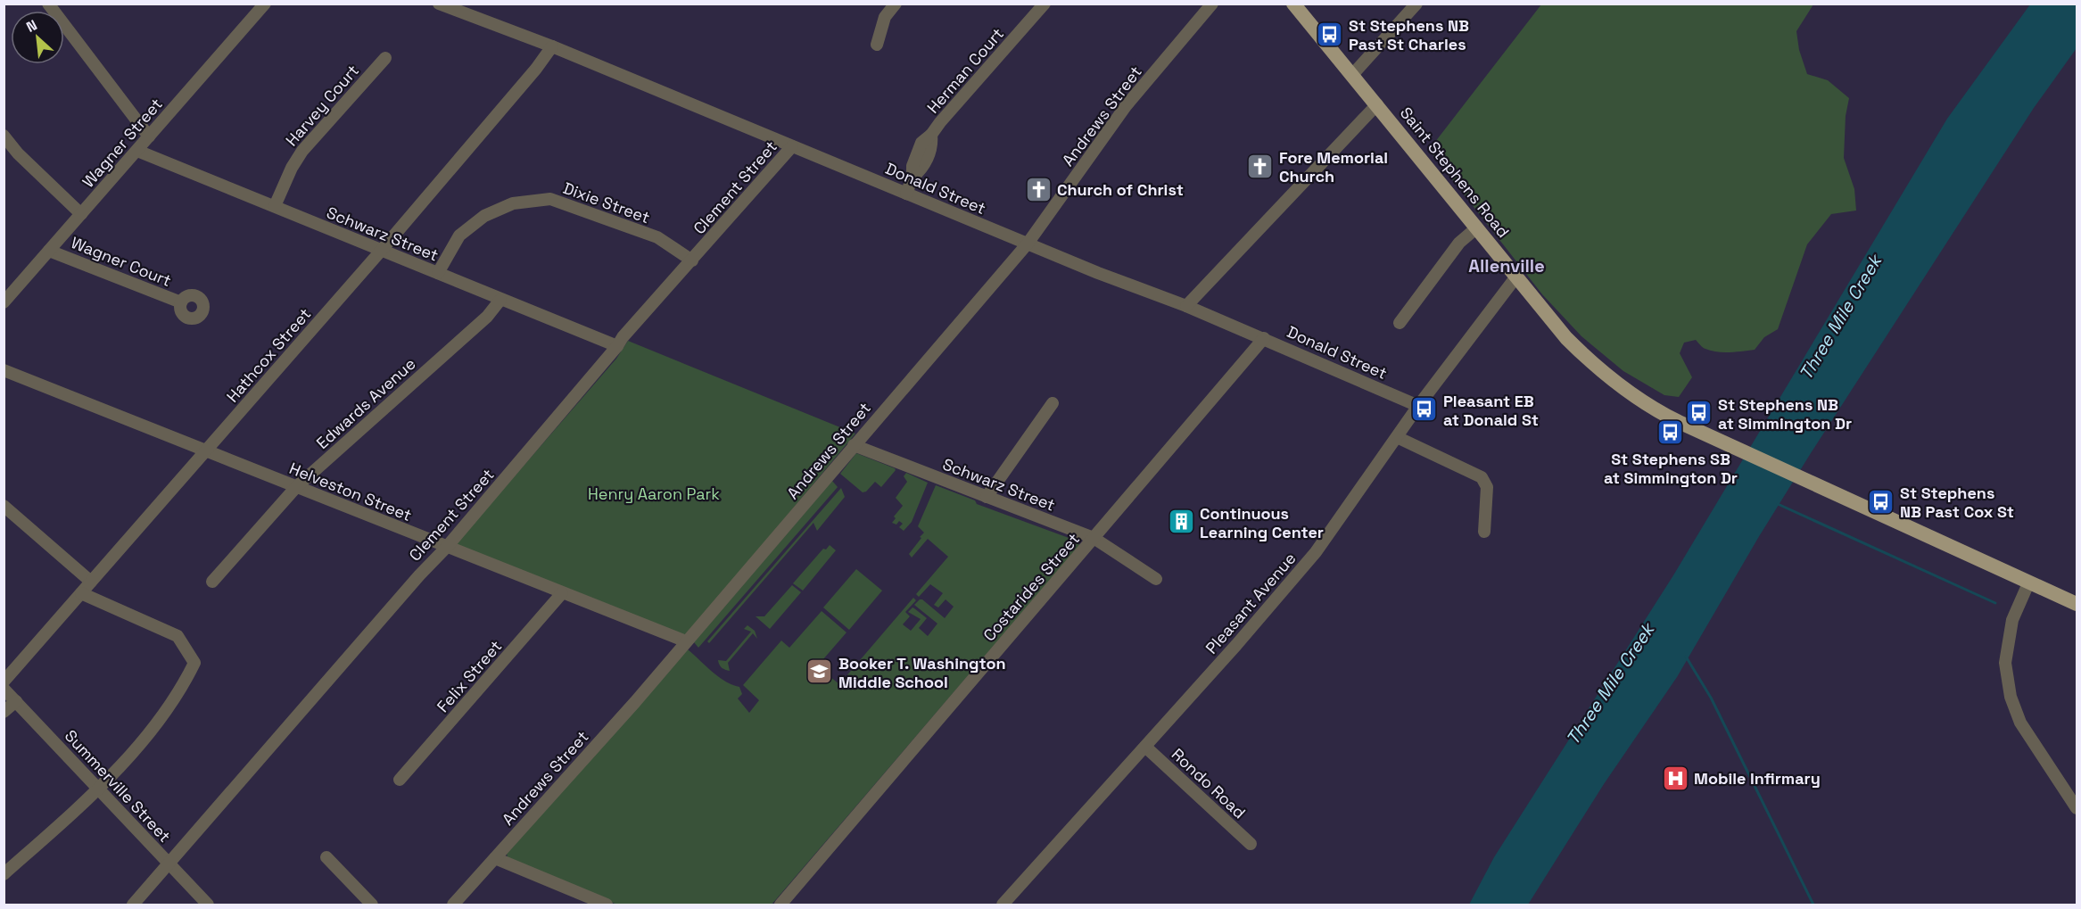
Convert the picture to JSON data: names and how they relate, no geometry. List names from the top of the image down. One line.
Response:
{"streets":{"main road":["Saint Stephens Road"],"street":["Herman Court","Harvey Court","Andrews Street","Wagner Street","Clement Street","Donald Street","Dixie Street","Schwarz Street","Wagner Court","Hathcox Street","Edwards Avenue","Helveston Street","Costarides Street","Pleasant Avenue","Felix Street","Rondo Road","Summerville Street"]},"crossings":[["Herman Court","Donald Street"],["Harvey Court","Schwarz Street"],["Andrews Street","Donald Street"],["Andrews Street","Schwarz Street"],["Andrews Street","Helveston Street"],["Wagner Street","Schwarz Street"],["Wagner Street","Wagner Court"],["Saint Stephens Road","Pleasant Avenue"],["Clement Street","Donald Street"],["Clement Street","Dixie Street"],["Clement Street","Schwarz Street"],["Clement Street","Helveston Street"],["Clement Street","Summerville Street"],["Donald Street","Hathcox Street"],["Donald Street","Costarides Street"],["Donald Street","Pleasant Avenue"],["Dixie Street","Schwarz Street"],["Schwarz Street","Hathcox Street"],["Schwarz Street","Edwards Avenue"],["Schwarz Street","Costarides Street"],["Hathcox Street","Helveston Street"],["Edwards Avenue","Helveston Street"],["Helveston Street","Felix Street"],["Pleasant Avenue","Rondo Road"]],"districts":["Allenville"],"water":["Three Mile Creek"],"parks":["Henry Aaron Park"],"places":{"bus stop":["St Stephens NB Past St Charles","Pleasant EB at Donald St","St Stephens NB at Simmington Dr","St Stephens SB at Simmington Dr","St Stephens NB Past Cox St"],"church":["Fore Memorial Church","Church of Christ"],"building":["Continuous Learning Center"],"school or university":["Booker T. Washington Middle School"],"hospital":["Mobile Infirmary"]},"north":"top left"}
